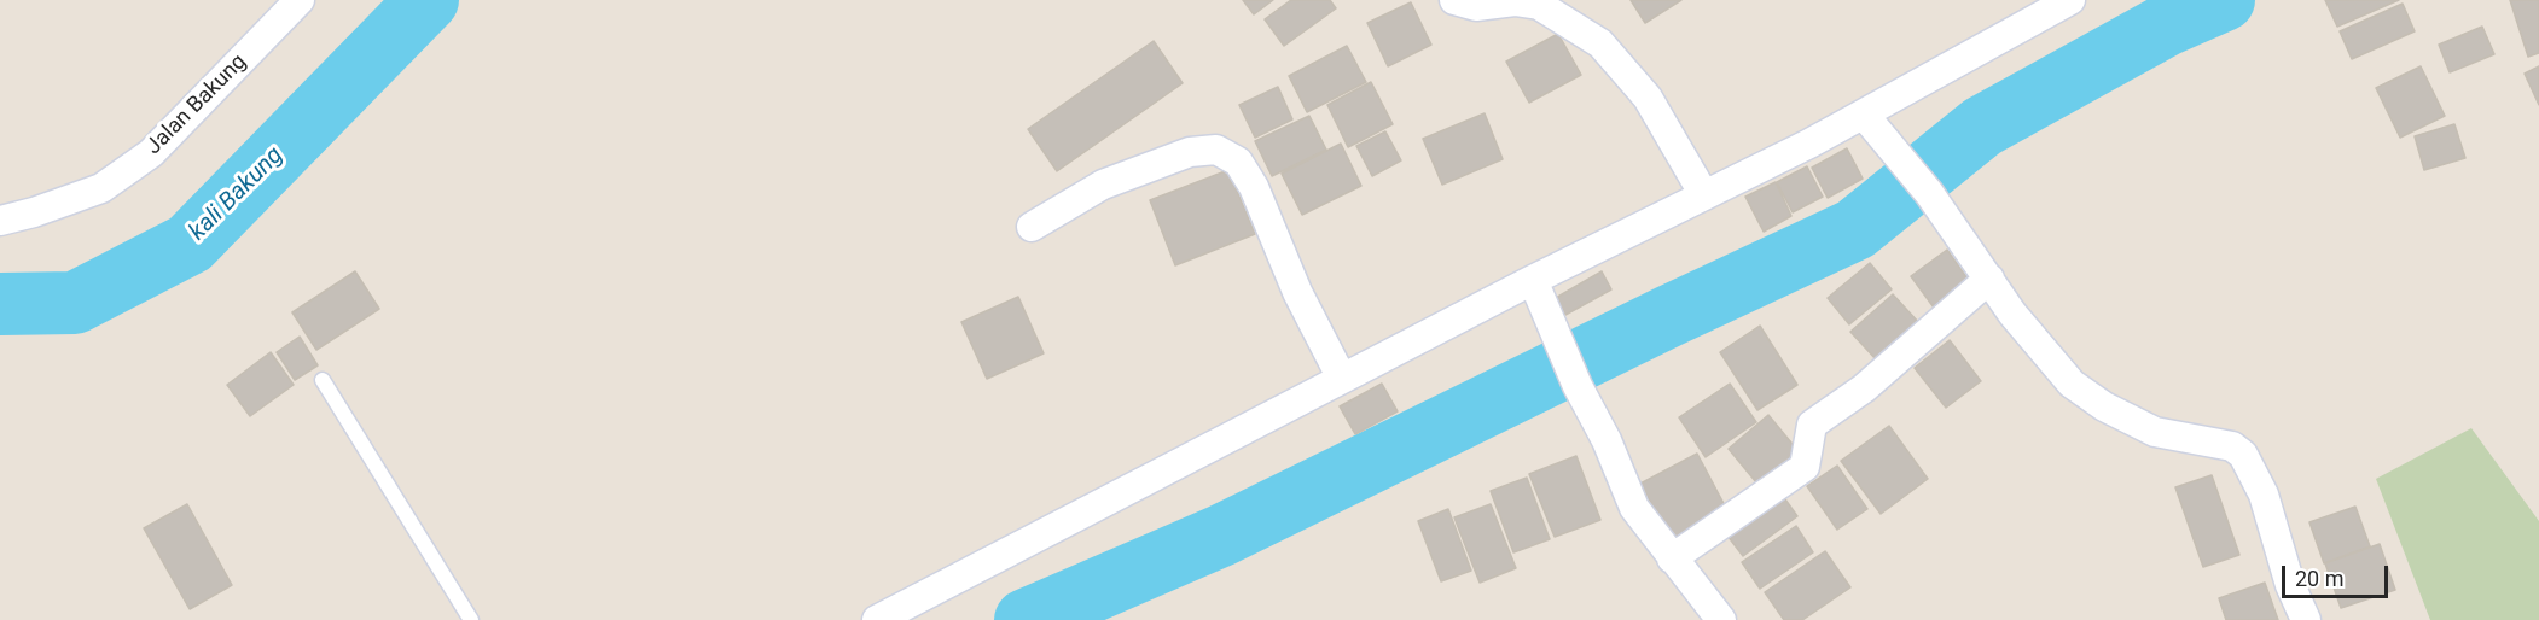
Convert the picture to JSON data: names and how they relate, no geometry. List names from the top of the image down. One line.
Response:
{"streets":{"street":["Jalan Bakung"]},"water":["kali Bakung"],"scale_bar":"20 m"}
